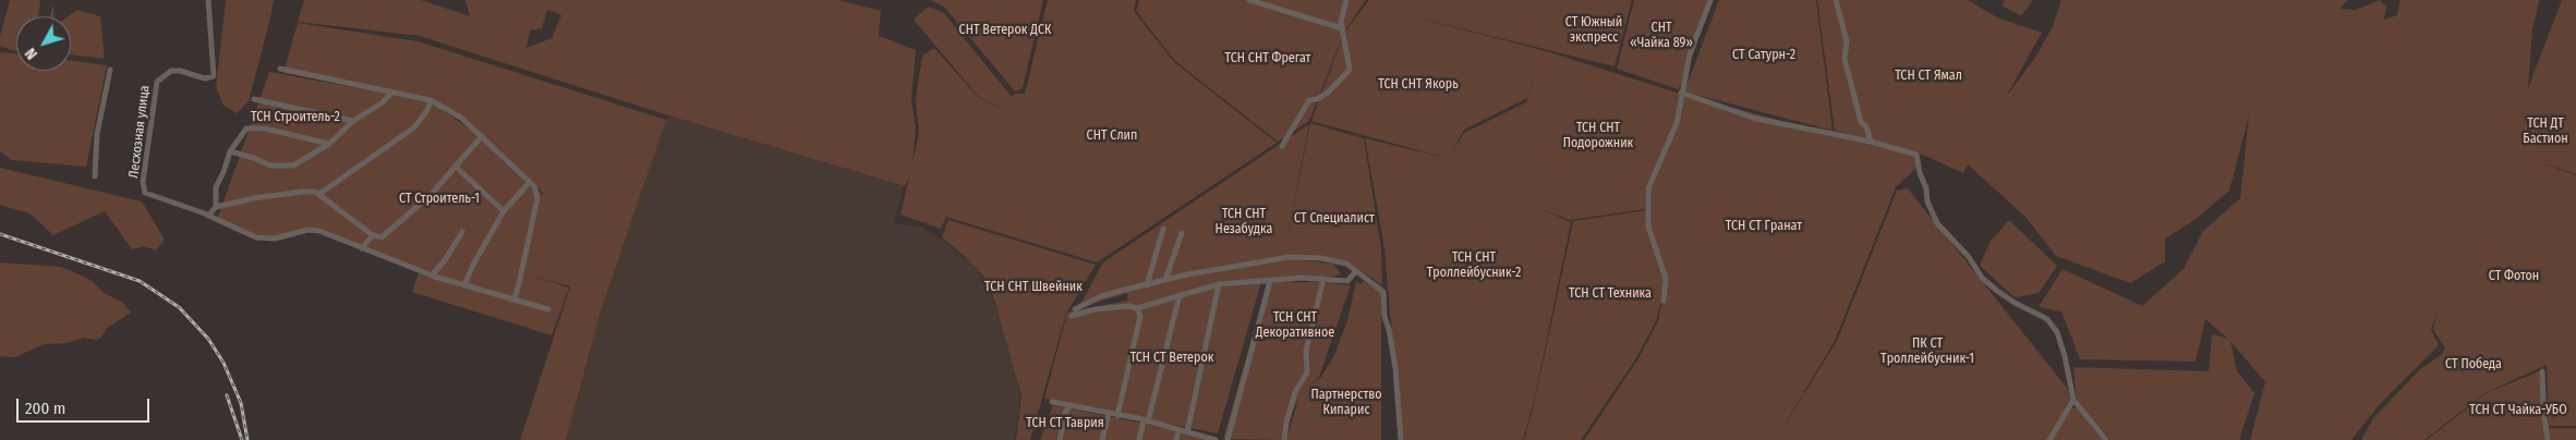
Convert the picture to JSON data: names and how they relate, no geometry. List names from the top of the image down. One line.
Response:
{"streets":{"street":["Лесхозная улица"]},"parks":["СТ Южный экспресс","СНТ «Чайка 89»","СНТ Ветерок ДСК","СТ Сатурн-2","ТСН СНТ Фрегат","ТСН СТ Ямал","ТСН СНТ Якорь","ТСН Строитель-2","ТСН ДТ Бастион","ТСН СНТ Подорожник","СНТ Слип","СТ Строитель-1","ТСН СНТ Незабудка","СТ Специалист","ТСН СТ Гранат","ТСН СНТ Троллейбусник-2","СТ Фотон","ТСН СНТ Швейник","ТСН СТ Техника","ТСН СНТ Декоративное","ПК СТ Троллейбусник-1","ТСН СТ Ветерок","СТ Победа","Партнерство Кипарис","ТСН СТ Чайка-УБО","ТСН СТ Таврия"],"scale_bar":"200 m","north":"bottom left"}
